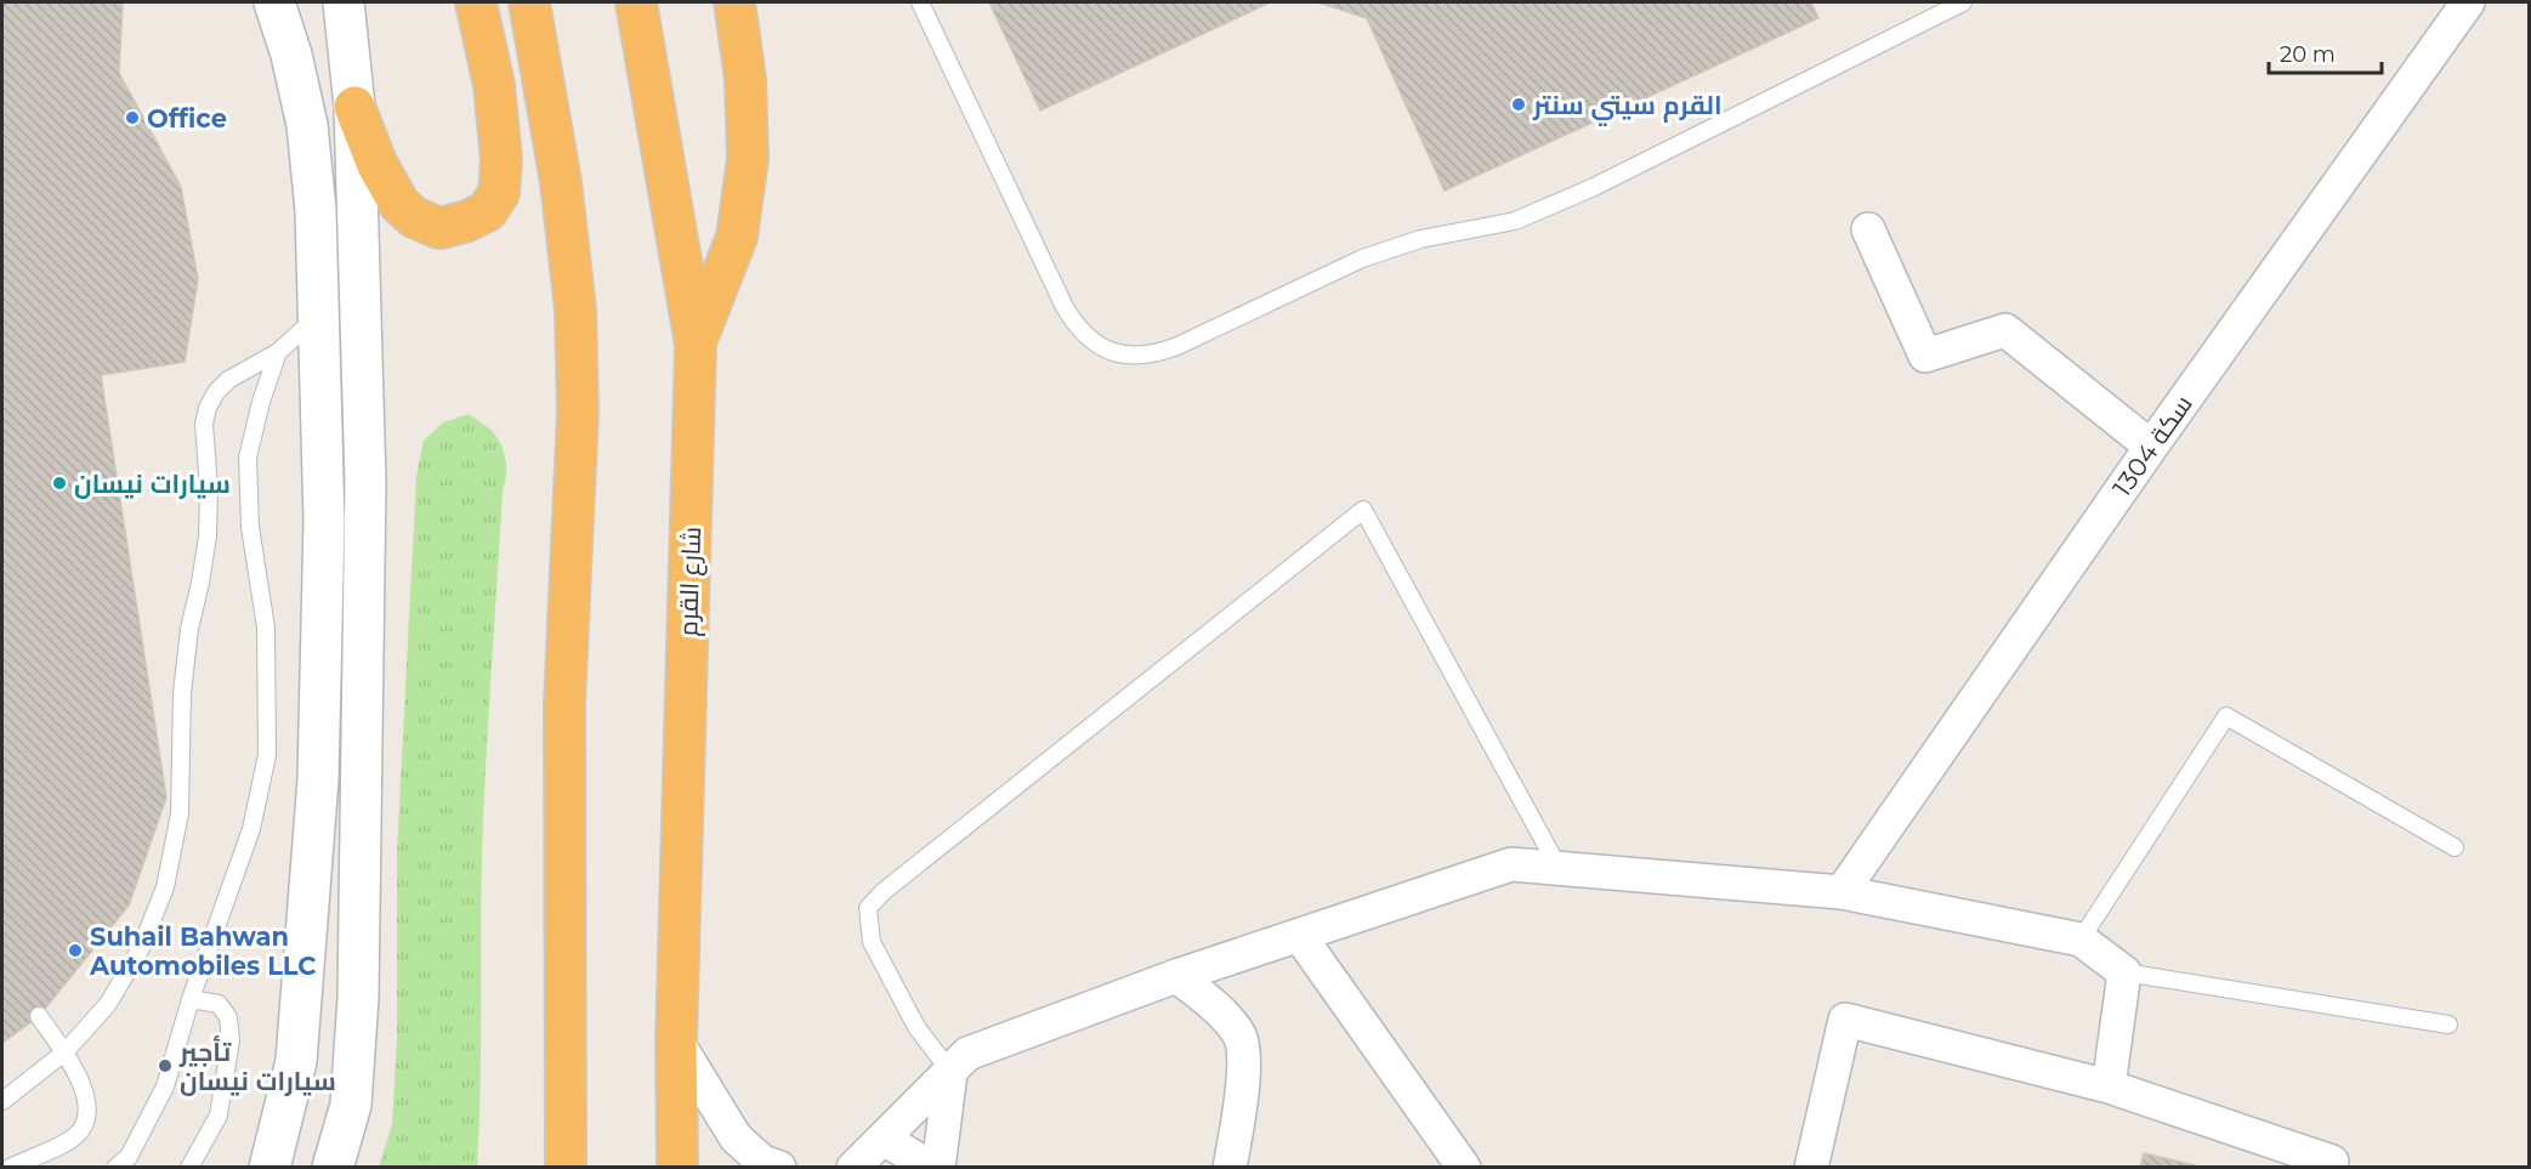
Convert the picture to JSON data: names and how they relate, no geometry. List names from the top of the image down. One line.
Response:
{"streets":{"highway":["شارع القرم"],"street":["سكة 1304"]},"places":["القرم سيتي سنتر","Office","سيارات نيسان","Suhail Bahwan Automobiles LLC","تأجير سيارات نيسان"],"scale_bar":"20 m"}
